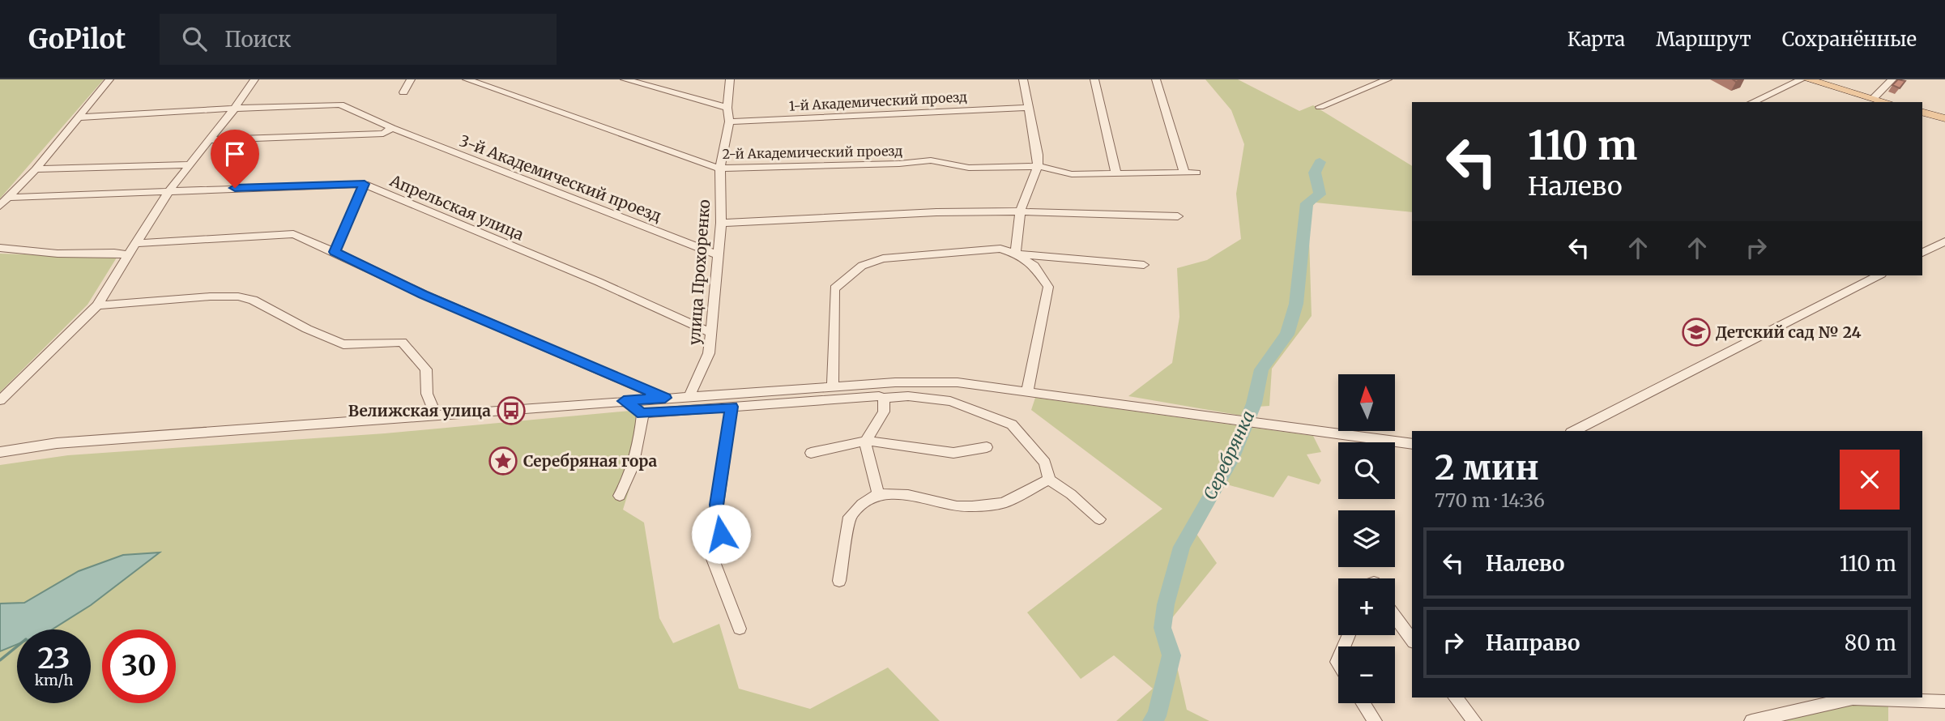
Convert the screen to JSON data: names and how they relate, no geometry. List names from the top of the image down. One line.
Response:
{"streets":{"street":["1-й Академический проезд","2-й Академический проезд","3-й Академический проезд","Апрельская улица","улица Прохоренко"]},"crossings":[["1-й Академический проезд","улица Прохоренко"],["2-й Академический проезд","улица Прохоренко"],["3-й Академический проезд","улица Прохоренко"],["Апрельская улица","улица Прохоренко"]],"water":["Серебрянка"],"places":{"school or university":["Детский сад № 24"],"bus stop":["Велижская улица"],"place":["Серебряная гора"]},"north":"top","page":{"header":"GoPilot","search":"Поиск","nav":["Карта","Маршрут","Сохранённые"],"turn":["110 m","Налево"],"map_buttons":["+","−"],"heading":["2 мин","770 m · 14:36"],"list":[{"name":"Налево","value":"110 m"},{"name":"Направо","value":"80 m"}],"speed":"23 km/h","limit":"30"}}
